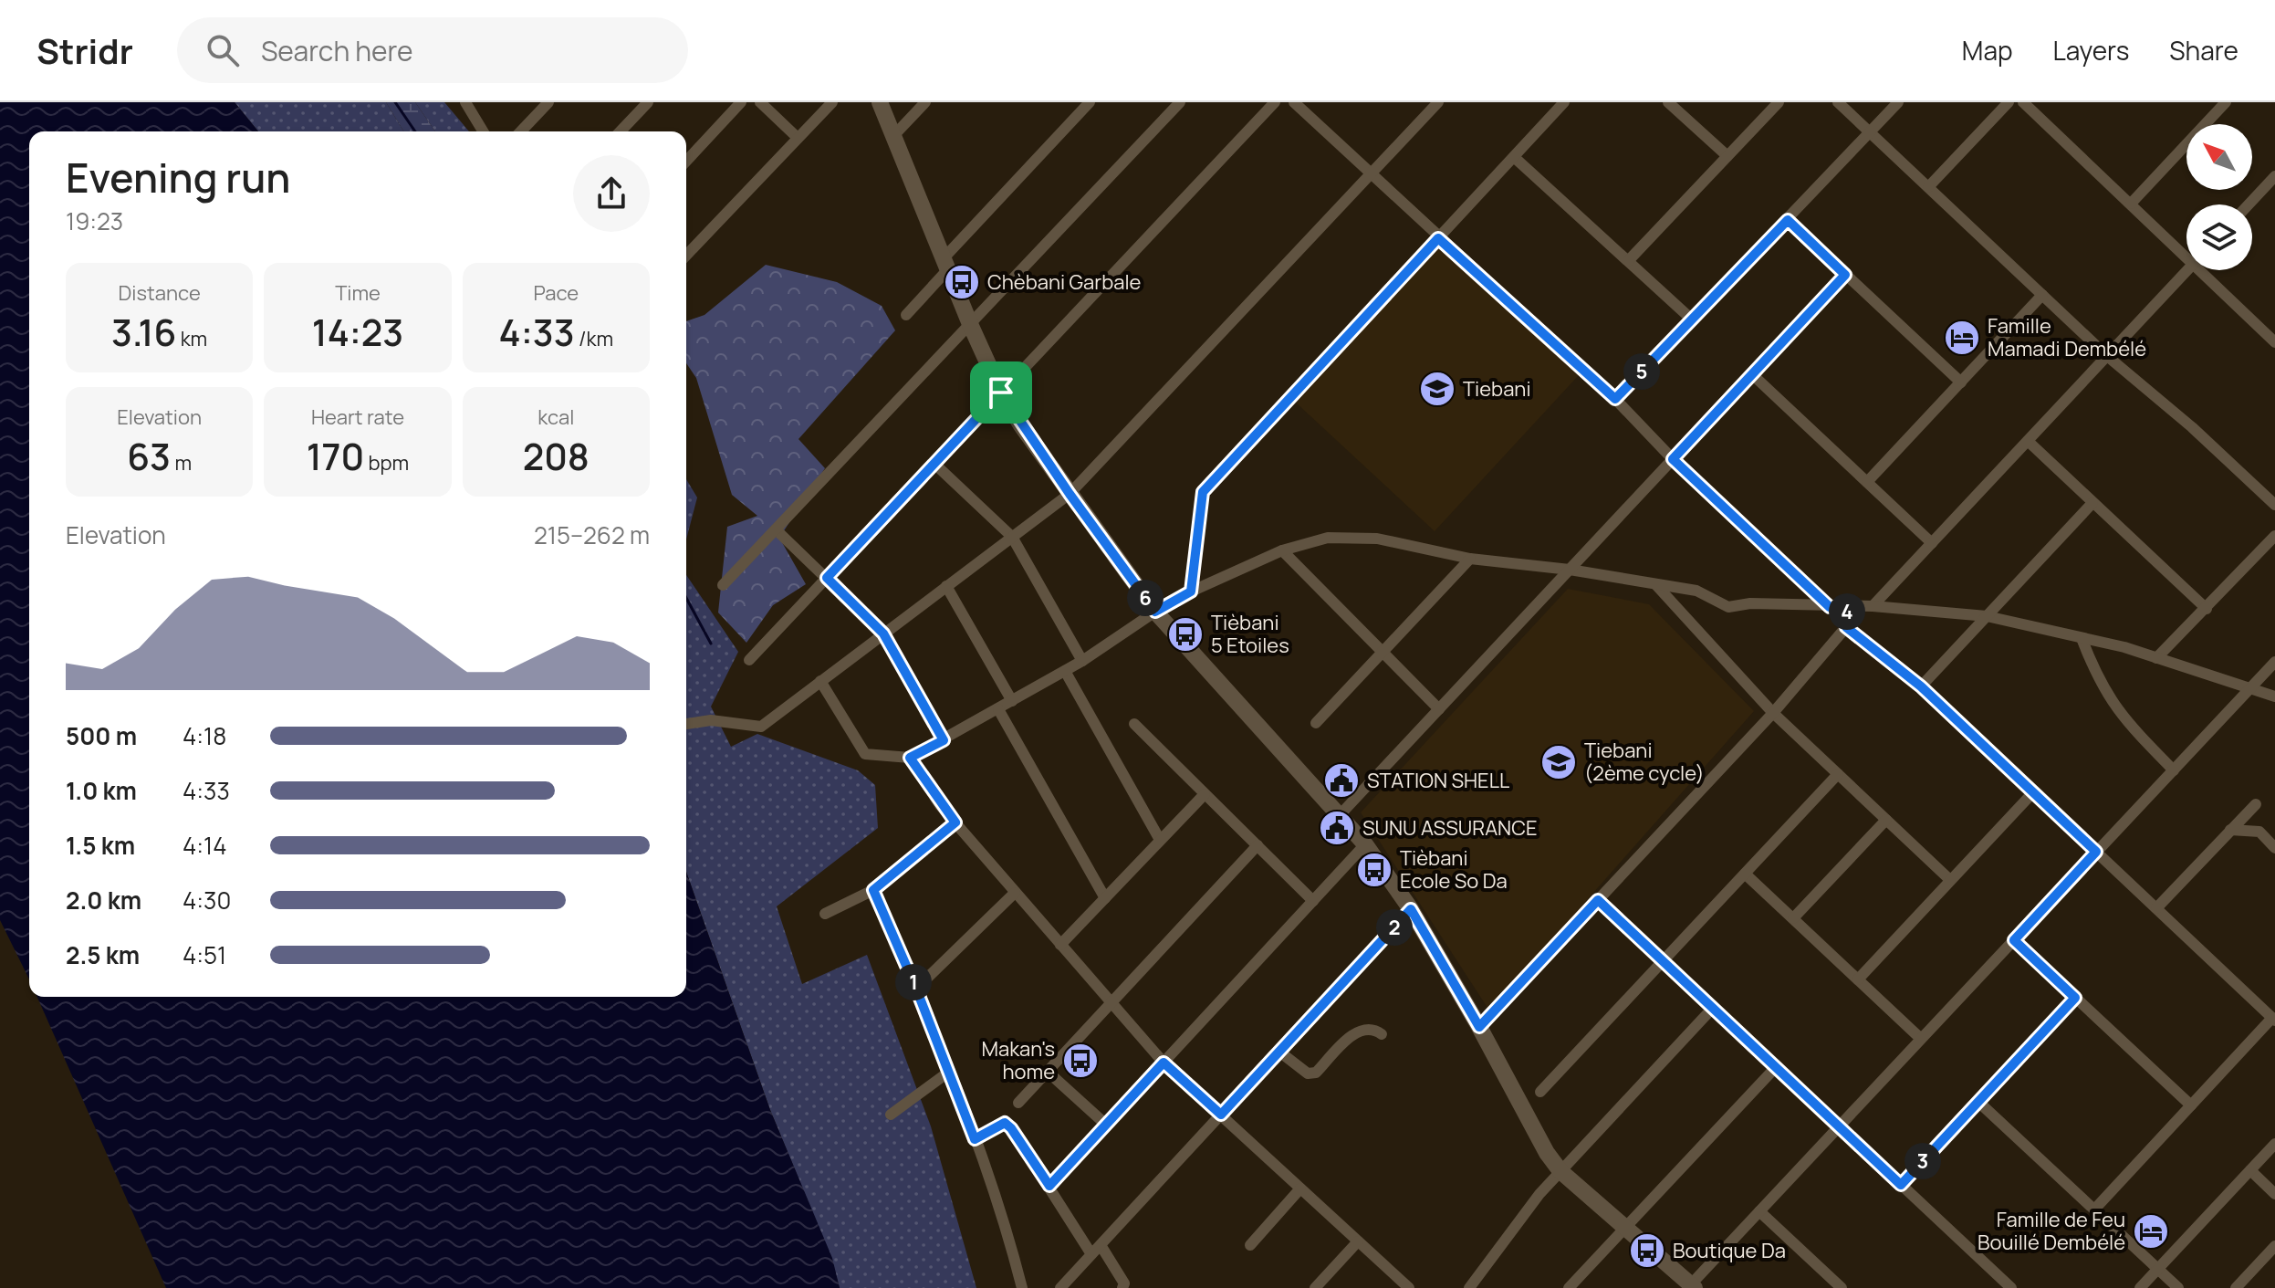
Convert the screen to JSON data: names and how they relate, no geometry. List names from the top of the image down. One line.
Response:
{"places":{"bus stop":["Chèbani Garbale","Tièbani 5 Etoiles","Tièbani Ecole So Da","Makan's home","Boutique Da"],"hotel":["Famille Mamadi Dembélé","Famille de Feu Bouillé Dembélé"],"school or university":["Tiebani","Tiebani (2ème cycle)"],"public building":["STATION SHELL","SUNU ASSURANCE"]},"north":"top left","page":{"header":"Stridr","search":"Search here","nav":["Map","Layers","Share"],"heading":["Evening run","19:23"],"stats":[["Distance","3.16 km"],["Time","14:23"],["Pace","4:33 /km"],["Elevation","63 m"],["Heart rate","170 bpm"],["kcal","208"]],"pins":["5","6","4","2","1","3"],"chart":["Elevation","215–262 m"],"list":[{"name":"500 m","note":"4:18"},{"name":"1.0 km","note":"4:33"},{"name":"1.5 km","note":"4:14"},{"name":"2.0 km","note":"4:30"},{"name":"2.5 km","note":"4:51"}]}}
